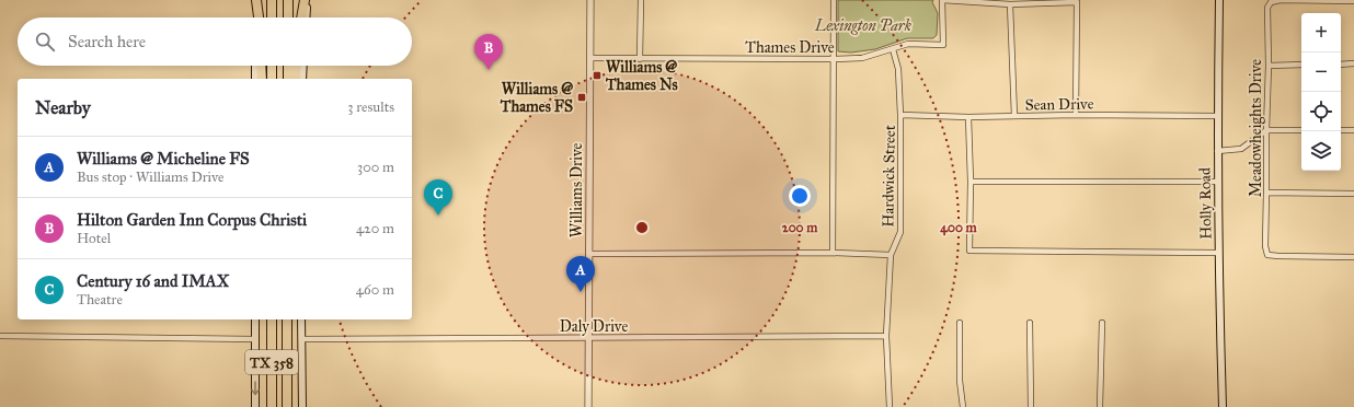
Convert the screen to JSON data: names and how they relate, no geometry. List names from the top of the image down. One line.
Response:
{"streets":{"highway":["TX 358"],"main road":["Holly Road"],"street":["Thames Drive","Sean Drive","Meadowheights Drive","Hardwick Street","Williams Drive","Daly Drive"]},"crossings":[["Thames Drive","Hardwick Street"],["Thames Drive","Williams Drive"],["Sean Drive","Hardwick Street"],["Sean Drive","Holly Road"],["Hardwick Street","Daly Drive"],["Williams Drive","Daly Drive"]],"parks":["Lexington Park"],"places":{"transit":["Williams @ Thames Ns","Williams @ Thames FS"]},"page":{"map_buttons":["+","−"],"search":"Search here","pins":["B","C","A"],"heading":["Nearby","3 results"],"list":[{"mark":"A","name":"Williams @ Micheline FS","note":"Bus stop · Williams Drive","value":"300 m"},{"mark":"B","name":"Hilton Garden Inn Corpus Christi","note":"Hotel","value":"420 m"},{"mark":"C","name":"Century 16 and IMAX","note":"Theatre","value":"460 m"}]},"rings":["200 m","400 m"]}
